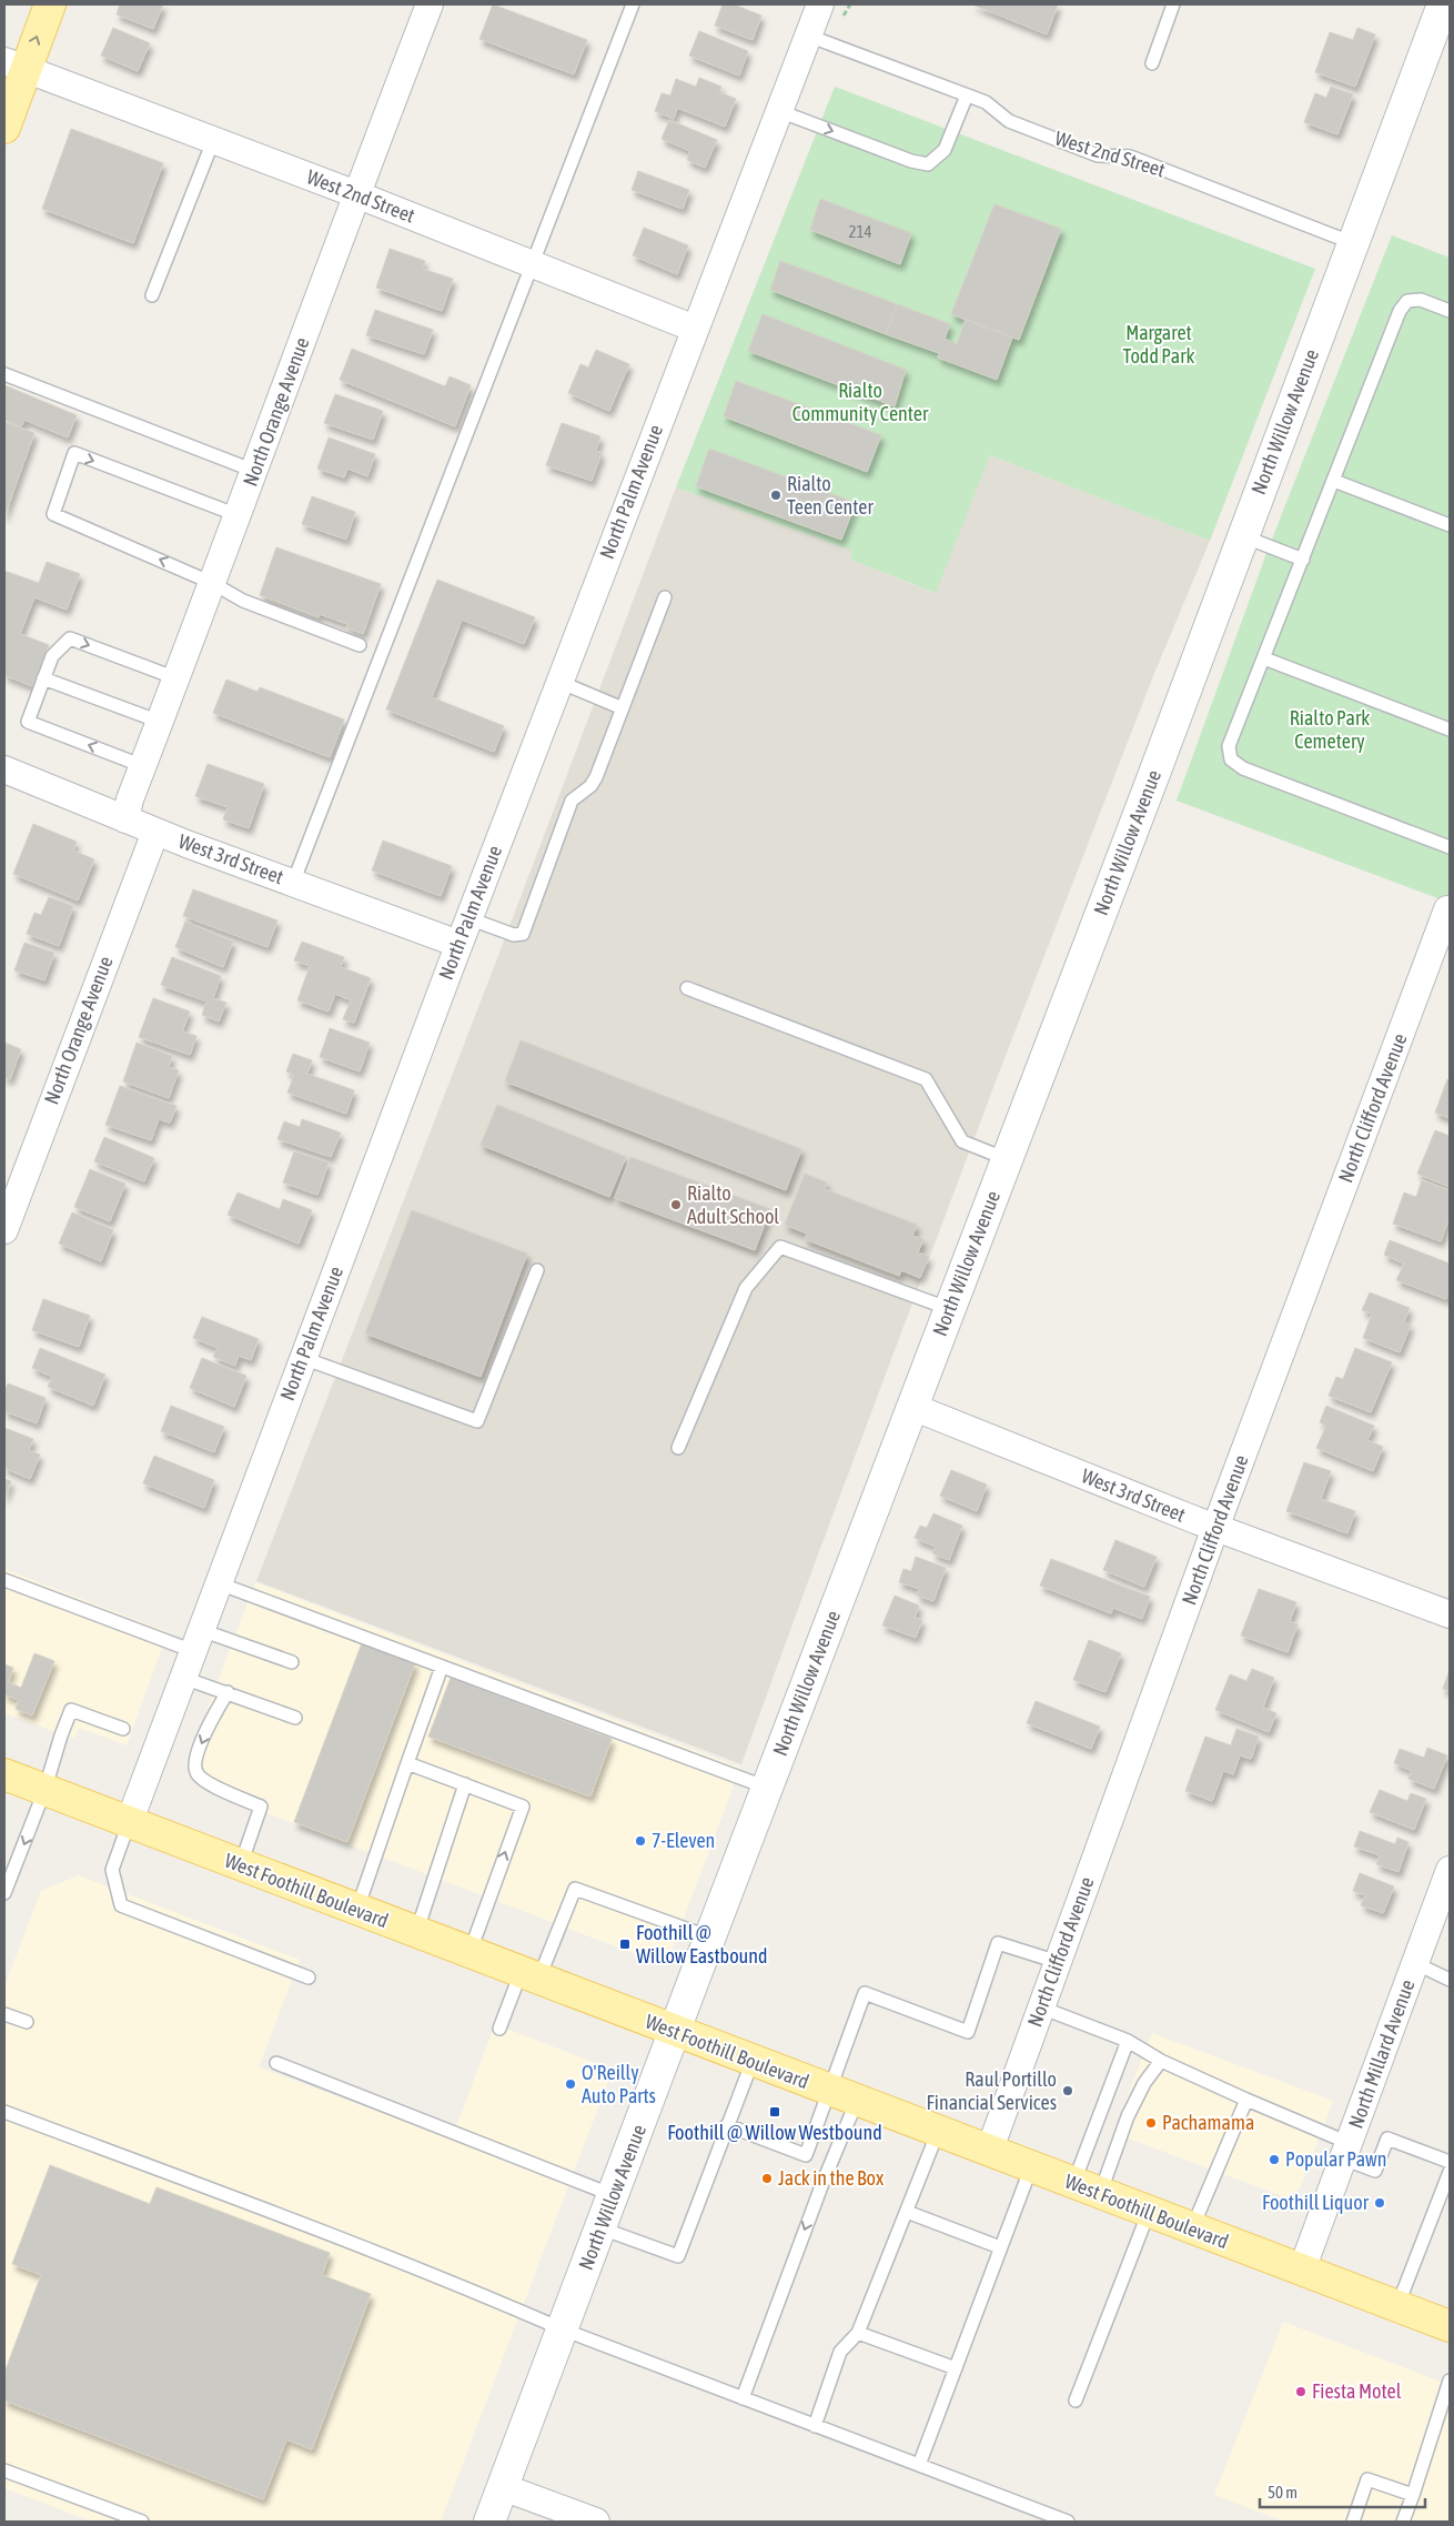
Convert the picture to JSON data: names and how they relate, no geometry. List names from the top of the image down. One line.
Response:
{"streets":{"main road":["West Foothill Boulevard"],"street":["West 2nd Street","North Orange Avenue","North Willow Avenue","North Palm Avenue","West 3rd Street","North Clifford Avenue","North Millard Avenue"]},"crossings":[["West 2nd Street","North Orange Avenue"],["West 2nd Street","North Willow Avenue"],["West 2nd Street","North Palm Avenue"],["North Orange Avenue","West 3rd Street"],["North Willow Avenue","West 3rd Street"],["North Willow Avenue","West Foothill Boulevard"],["North Palm Avenue","West 3rd Street"],["North Palm Avenue","West Foothill Boulevard"],["West 3rd Street","North Clifford Avenue"],["North Clifford Avenue","West Foothill Boulevard"],["West Foothill Boulevard","North Millard Avenue"]],"parks":["Margaret Todd Park","Rialto Community Center","Rialto Park Cemetery"],"places":{"other":["Rialto Teen Center","Rialto Adult School","7-Eleven","O'Reilly Auto Parts","Raul Portillo Financial Services","Pachamama","Popular Pawn","Jack in the Box","Foothill Liquor","Fiesta Motel"],"transit":["Foothill @ Willow Eastbound","Foothill @ Willow Westbound"]},"house_numbers":["214"],"scale_bar":"50 m"}
